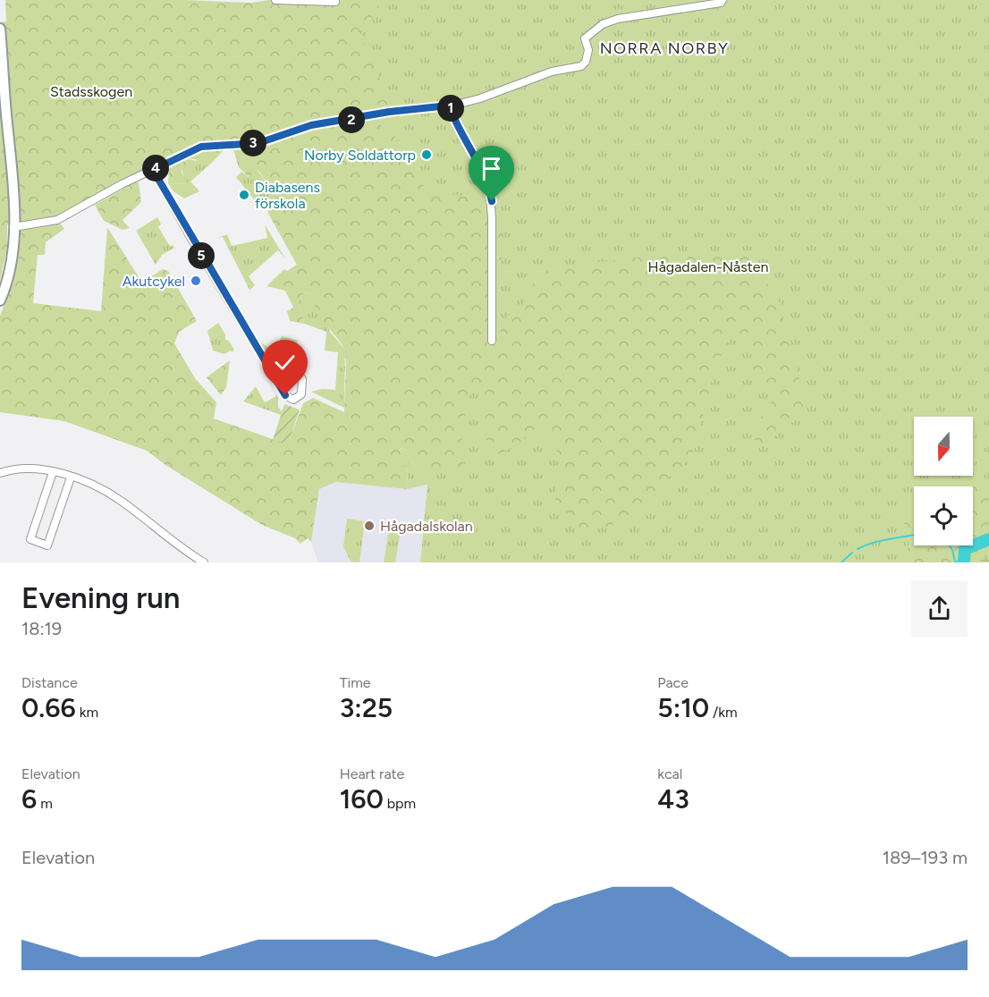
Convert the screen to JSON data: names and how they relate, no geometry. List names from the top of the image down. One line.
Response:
{"districts":["NORRA NORBY"],"parks":["Stadsskogen","Hågadalen-Nåsten"],"places":["Norby Soldattorp","Diabasens förskola","Akutcykel","Hågadalskolan"],"north":"bottom","page":{"pins":["1","2","3","4","5"],"heading":["Evening run","18:19"],"stats":[["Distance","0.66 km"],["Time","3:25"],["Pace","5:10 /km"],["Elevation","6 m"],["Heart rate","160 bpm"],["kcal","43"]],"chart":["Elevation","189–193 m"]}}
